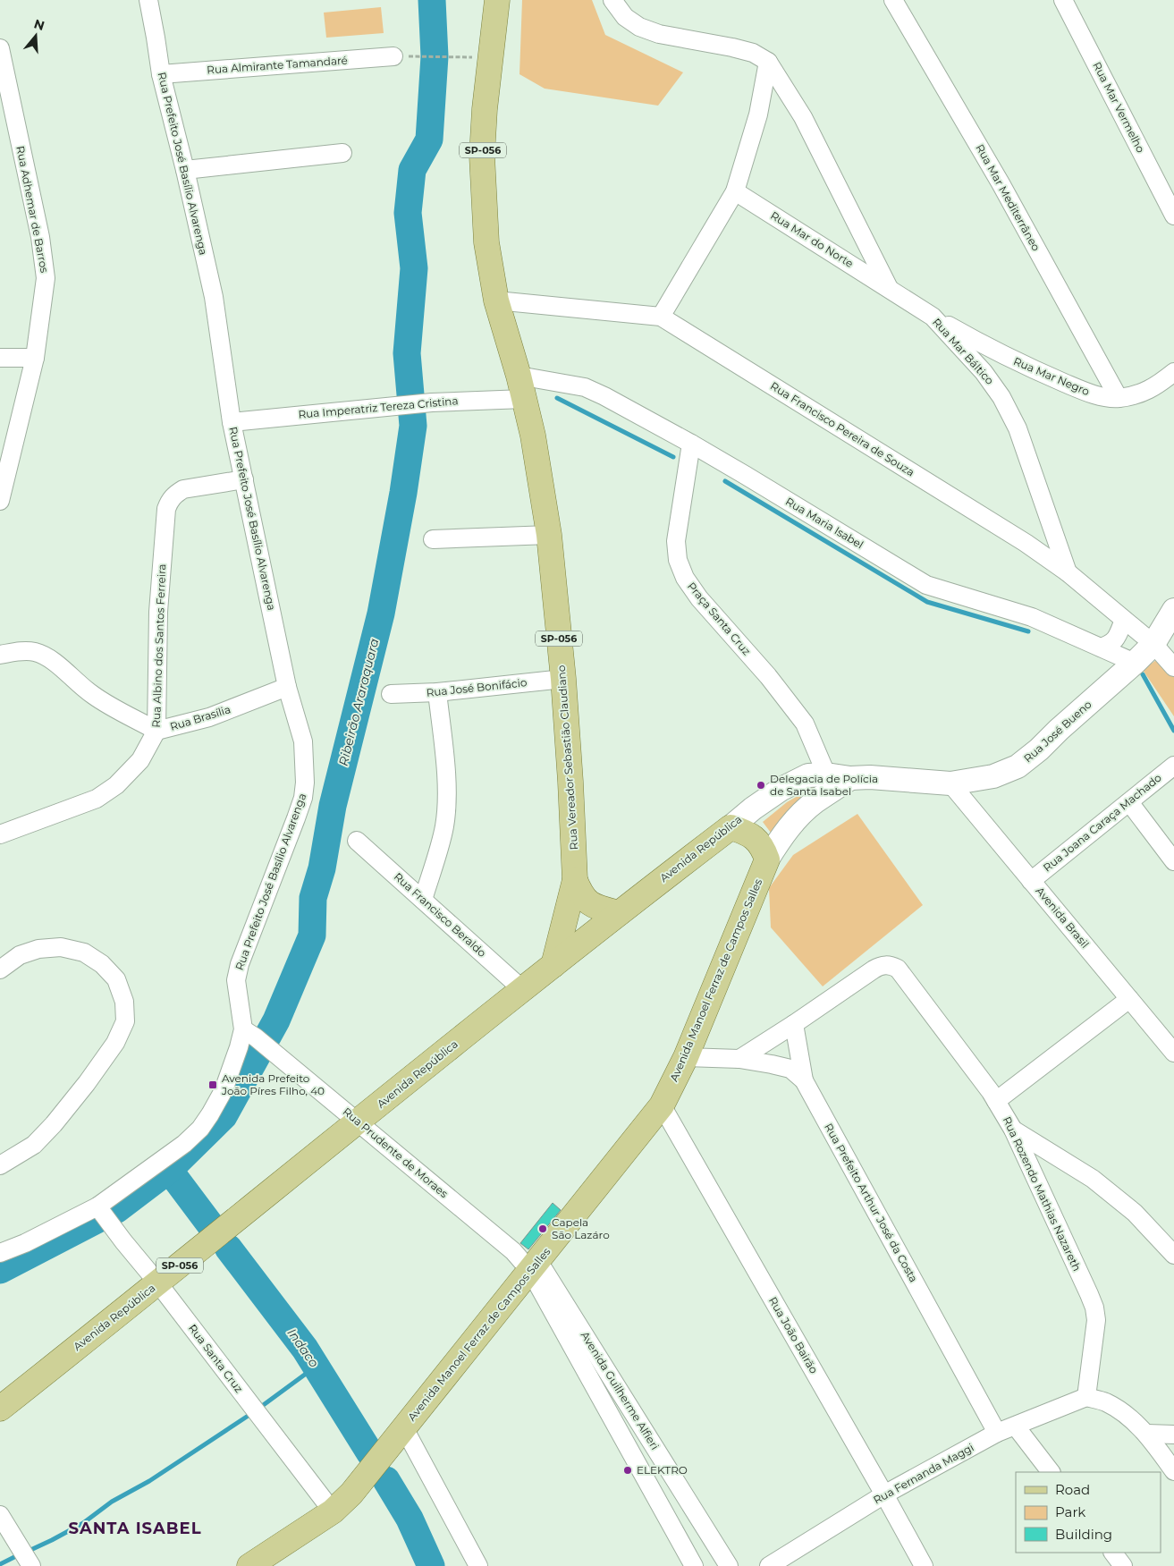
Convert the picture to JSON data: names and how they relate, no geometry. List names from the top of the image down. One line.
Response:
{"streets":{"main road":["SP-056","Rua Vereador Sebastião Claudiano","Avenida República","Avenida Manoel Ferraz de Campos Salles"],"street":["Rua Almirante Tamandaré","Rua Mar Vermelho","Rua Prefeito José Basílio Alvarenga","Rua Mar Mediterrâneo","Rua Adhemar de Barros","Rua Mar do Norte","Rua Mar Báltico","Rua Mar Negro","Rua Imperatriz Tereza Cristina","Rua Francisco Pereira de Souza","Rua Maria Isabel","Praça Santa Cruz","Rua Albino dos Santos Ferreira","Rua José Bonifácio","Rua Brasília","Rua José Bueno","Rua Joana Caraça Machado","Rua Francisco Beraldo","Avenida Brasil","Rua Prudente de Moraes","Rua Rozendo Mathias Nazareth","Rua Prefeito Arthur José da Costa","Rua João Bairão","Rua Santa Cruz","Avenida Guilherme Alfieri","Rua Fernanda Maggi"]},"crossings":[["Rua Almirante Tamandaré","Rua Prefeito José Basílio Alvarenga"],["SP-056","Rua Vereador Sebastião Claudiano"],["SP-056","Avenida República"],["Rua Prefeito José Basílio Alvarenga","Rua Imperatriz Tereza Cristina"],["Rua Prefeito José Basílio Alvarenga","Rua Albino dos Santos Ferreira"],["Rua Prefeito José Basílio Alvarenga","Rua Brasília"],["Rua Prefeito José Basílio Alvarenga","Rua Prudente de Moraes"],["Rua Mar Mediterrâneo","Rua Mar Negro"],["Rua Mar do Norte","Rua Mar Báltico"],["Rua Mar Báltico","Rua Mar Negro"],["Rua Mar Báltico","Rua Francisco Pereira de Souza"],["Rua Imperatriz Tereza Cristina","Rua Maria Isabel"],["Rua Imperatriz Tereza Cristina","Rua Vereador Sebastião Claudiano"],["Rua Francisco Pereira de Souza","Rua José Bueno"],["Rua Francisco Pereira de Souza","Rua Vereador Sebastião Claudiano"],["Rua Maria Isabel","Praça Santa Cruz"],["Rua Maria Isabel","Rua José Bueno"],["Rua Maria Isabel","Rua Vereador Sebastião Claudiano"],["Praça Santa Cruz","Rua José Bueno"],["Praça Santa Cruz","Avenida República"],["Praça Santa Cruz","Avenida Manoel Ferraz de Campos Salles"],["Rua Albino dos Santos Ferreira","Rua Brasília"],["Rua José Bonifácio","Rua Vereador Sebastião Claudiano"],["Rua José Bueno","Avenida República"],["Rua José Bueno","Avenida Brasil"],["Rua José Bueno","Avenida Manoel Ferraz de Campos Salles"],["Rua Joana Caraça Machado","Avenida Brasil"],["Avenida República","Rua Francisco Beraldo"],["Avenida República","Avenida Manoel Ferraz de Campos Salles"],["Avenida República","Rua Prudente de Moraes"],["Avenida República","Rua Santa Cruz"],["Avenida Manoel Ferraz de Campos Salles","Rua Prudente de Moraes"],["Avenida Manoel Ferraz de Campos Salles","Rua Prefeito Arthur José da Costa"],["Avenida Manoel Ferraz de Campos Salles","Rua João Bairão"],["Avenida Manoel Ferraz de Campos Salles","Rua Santa Cruz"],["Avenida Manoel Ferraz de Campos Salles","Avenida Guilherme Alfieri"],["Rua Prudente de Moraes","Avenida Guilherme Alfieri"],["Rua Rozendo Mathias Nazareth","Rua Prefeito Arthur José da Costa"],["Rua Rozendo Mathias Nazareth","Rua Fernanda Maggi"],["Rua Prefeito Arthur José da Costa","Rua Fernanda Maggi"],["Rua João Bairão","Rua Fernanda Maggi"]],"districts":["SANTA ISABEL"],"water":["Ribeirão Araraquara","Indaco"],"places":{"other":["Delegacia de Polícia de Santa Isabel","Capela São Lazáro","ELEKTRO"],"transit":["Avenida Prefeito João Píres Filho, 40"]},"legend":["Road","Park","Building"],"north":"top"}
